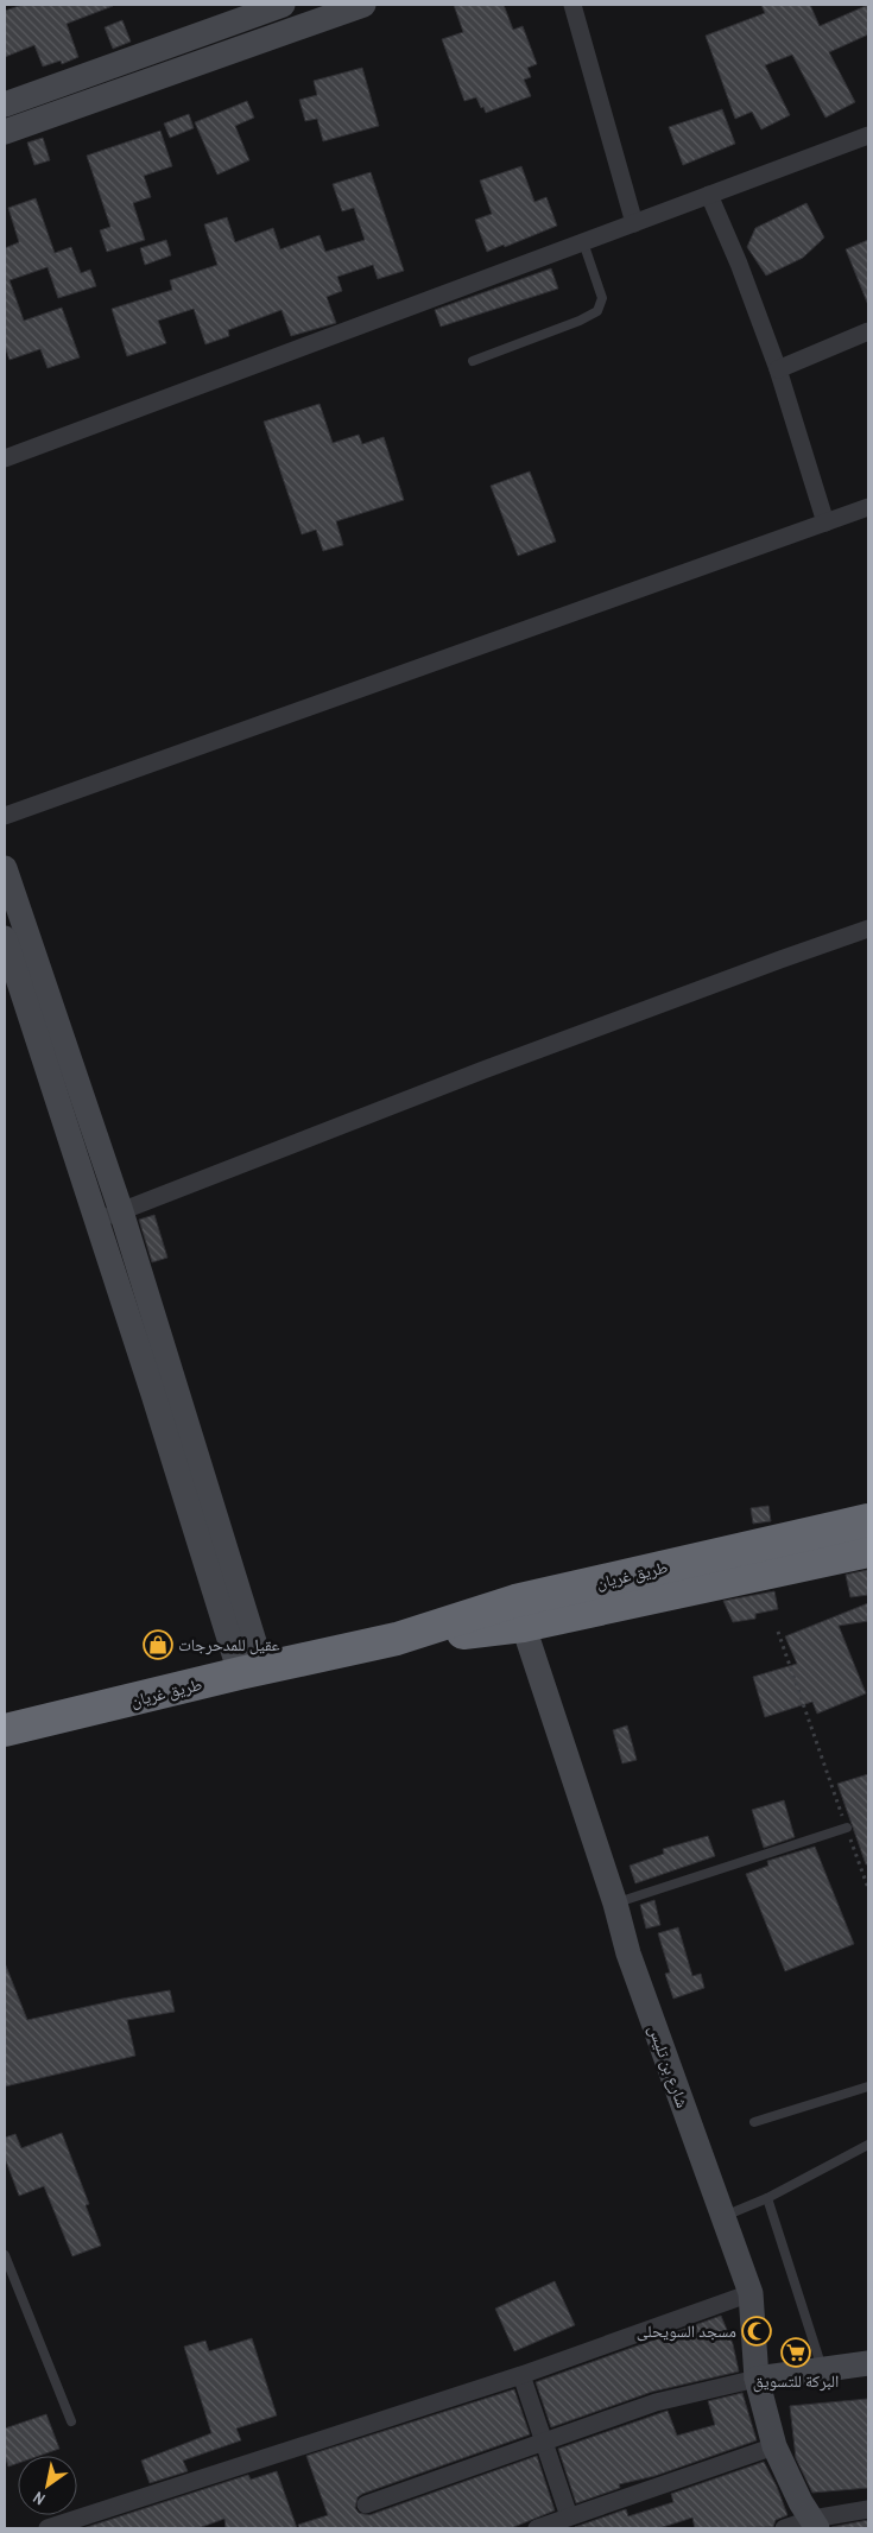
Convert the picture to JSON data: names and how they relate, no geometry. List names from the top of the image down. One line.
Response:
{"streets":{"highway":["طريق غريان"],"street":["شارع بن تليس"]},"crossings":[["طريق غريان","شارع بن تليس"]],"places":{"shop":["عقيل للمدحرجات"],"mosque":["مسجد السويحلى"],"supermarket":["البركة للتسويق"]},"north":"bottom left"}
